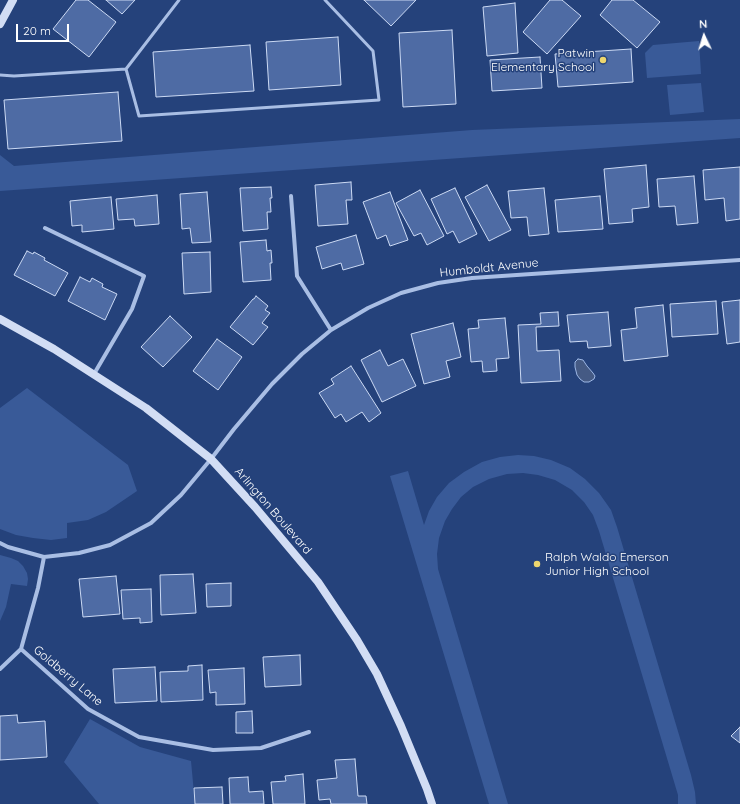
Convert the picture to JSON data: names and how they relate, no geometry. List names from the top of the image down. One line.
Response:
{"streets":{"street":["Humboldt Avenue","Arlington Boulevard","Goldberry Lane"]},"crossings":[["Humboldt Avenue","Arlington Boulevard"]],"places":["Patwin Elementary School","Ralph Waldo Emerson Junior High School"],"scale_bar":"20 m","north":"top"}
